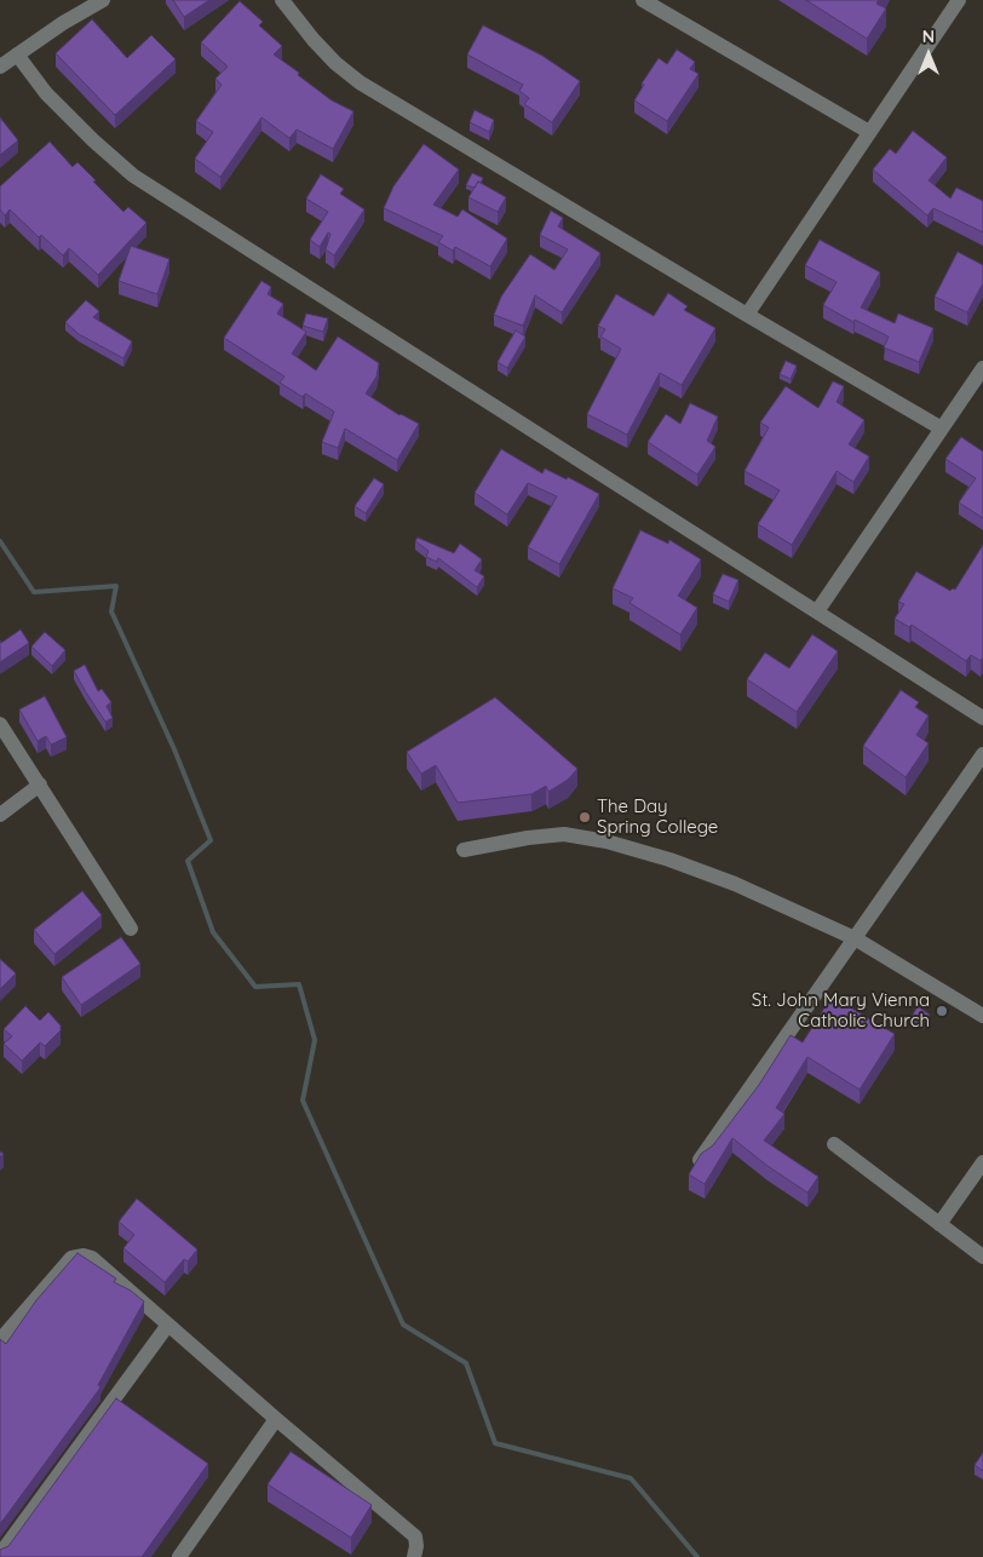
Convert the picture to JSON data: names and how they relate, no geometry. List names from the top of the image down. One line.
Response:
{"places":["The Day Spring College","St. John Mary Vienna Catholic Church"],"north":"top"}
